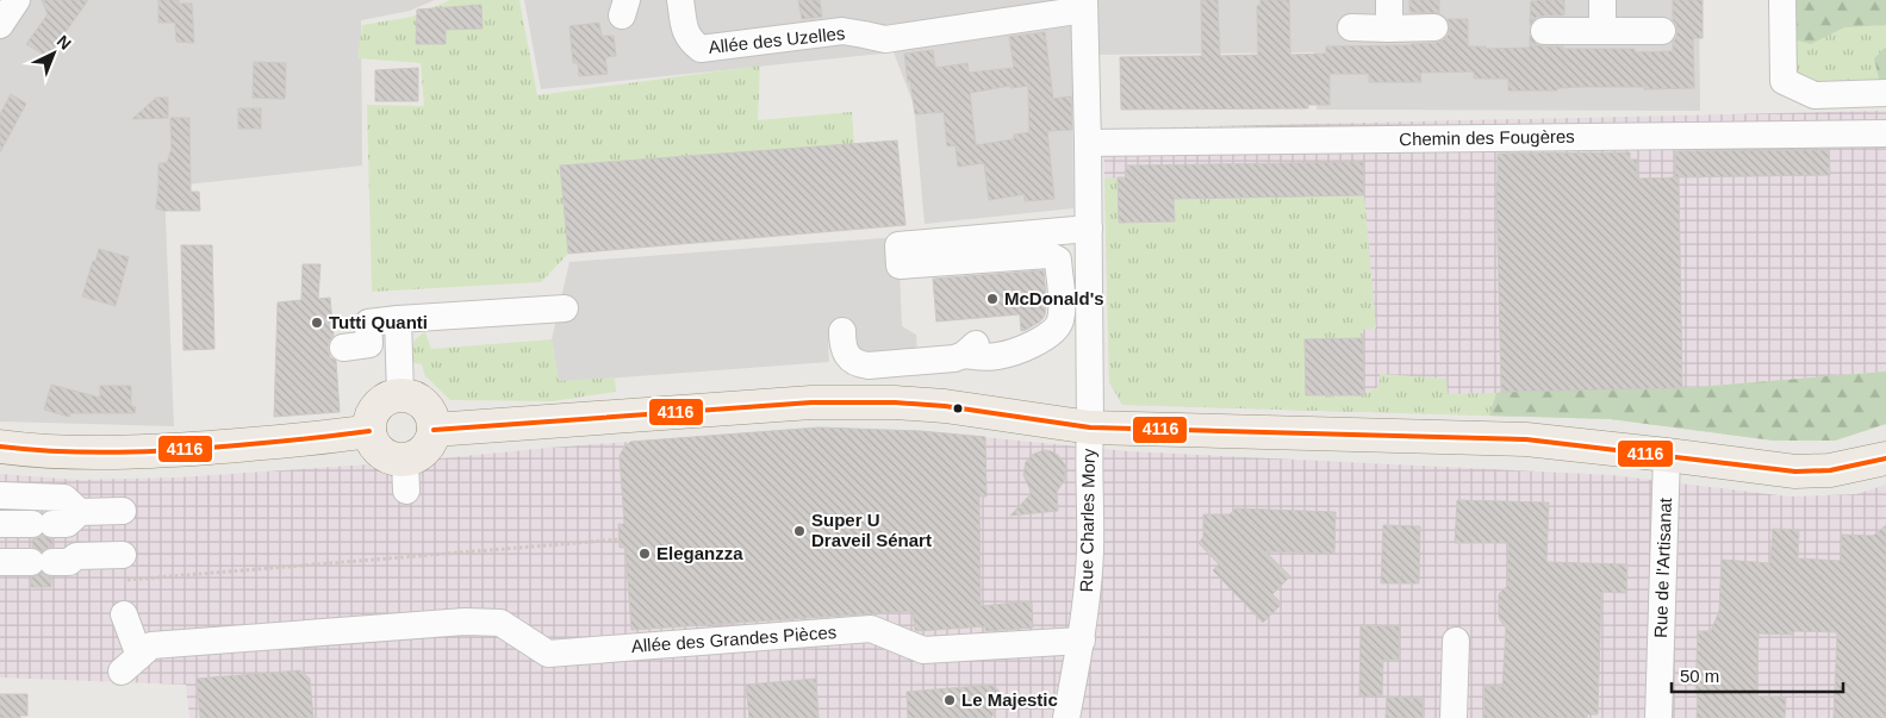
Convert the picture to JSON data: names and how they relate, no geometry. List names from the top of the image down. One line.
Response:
{"streets":{"street":["Allée des Uzelles","Chemin des Fougères","Rue Charles Mory","Rue de l'Artisanat","Allée des Grandes Pièces"]},"crossings":[["Allée des Uzelles","Rue Charles Mory"],["Chemin des Fougères","Rue Charles Mory"],["Rue Charles Mory","Allée des Grandes Pièces"]],"places":["McDonald's","Tutti Quanti","Super U Draveil Sénart","Eleganzza","Le Majestic"],"lines":["transit line 4116"],"scale_bar":"50 m","north":"top right"}
